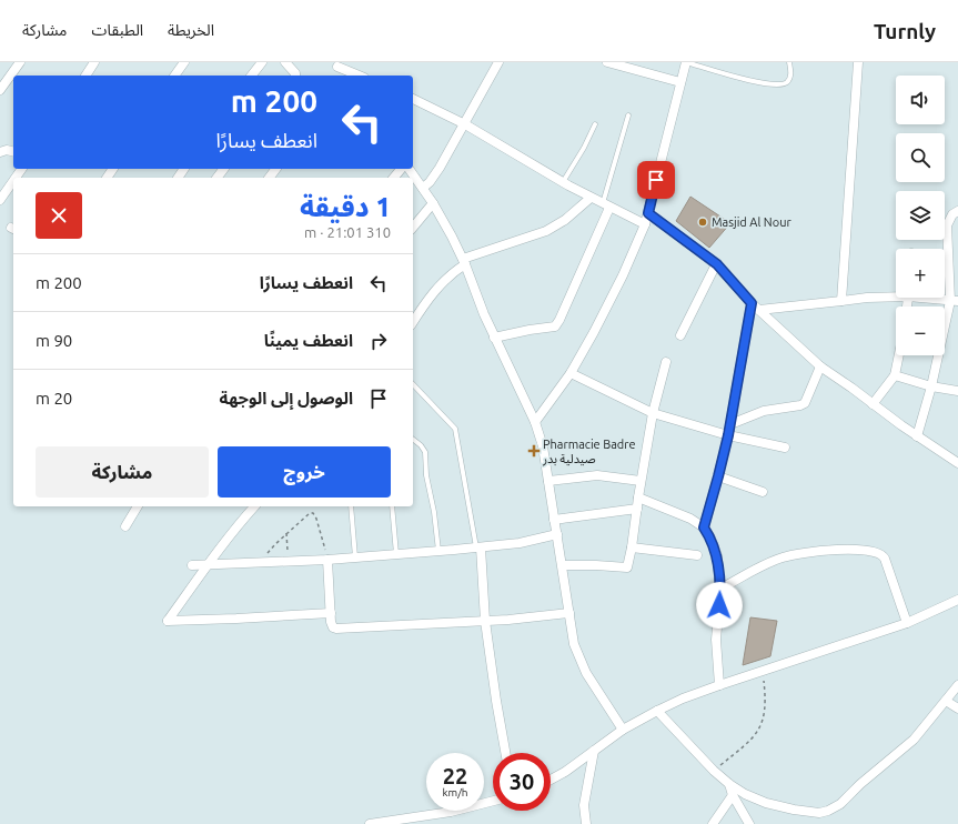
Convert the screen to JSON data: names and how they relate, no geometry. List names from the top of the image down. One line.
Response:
{"places":{"other":["Masjid Al Nour"],"health":["Pharmacie Badre صيدلية بدر"]},"page":{"header":"Turnly","nav":["الخريطة","الطبقات","مشاركة"],"map_buttons":["+","−"],"turn":["200 m","انعطف يسارًا"],"heading":["1 دقيقة","310 m · 21:01"],"list":[{"name":"انعطف يسارًا","value":"200 m"},{"name":"انعطف يمينًا","value":"90 m"},{"name":"الوصول إلى الوجهة","value":"20 m"}],"buttons":["خروج","مشاركة"],"speed":"22 km/h","limit":"30"}}
